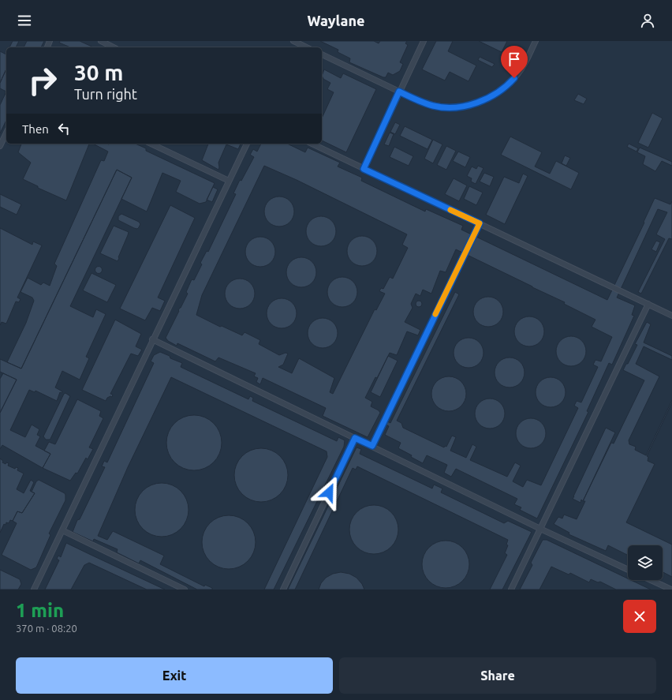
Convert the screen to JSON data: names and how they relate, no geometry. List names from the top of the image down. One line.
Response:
{"page":{"header":"Waylane","turn":["30 m","Turn right"],"then":"Then","heading":["1 min","370 m · 08:20"],"buttons":["Exit","Share"]}}
